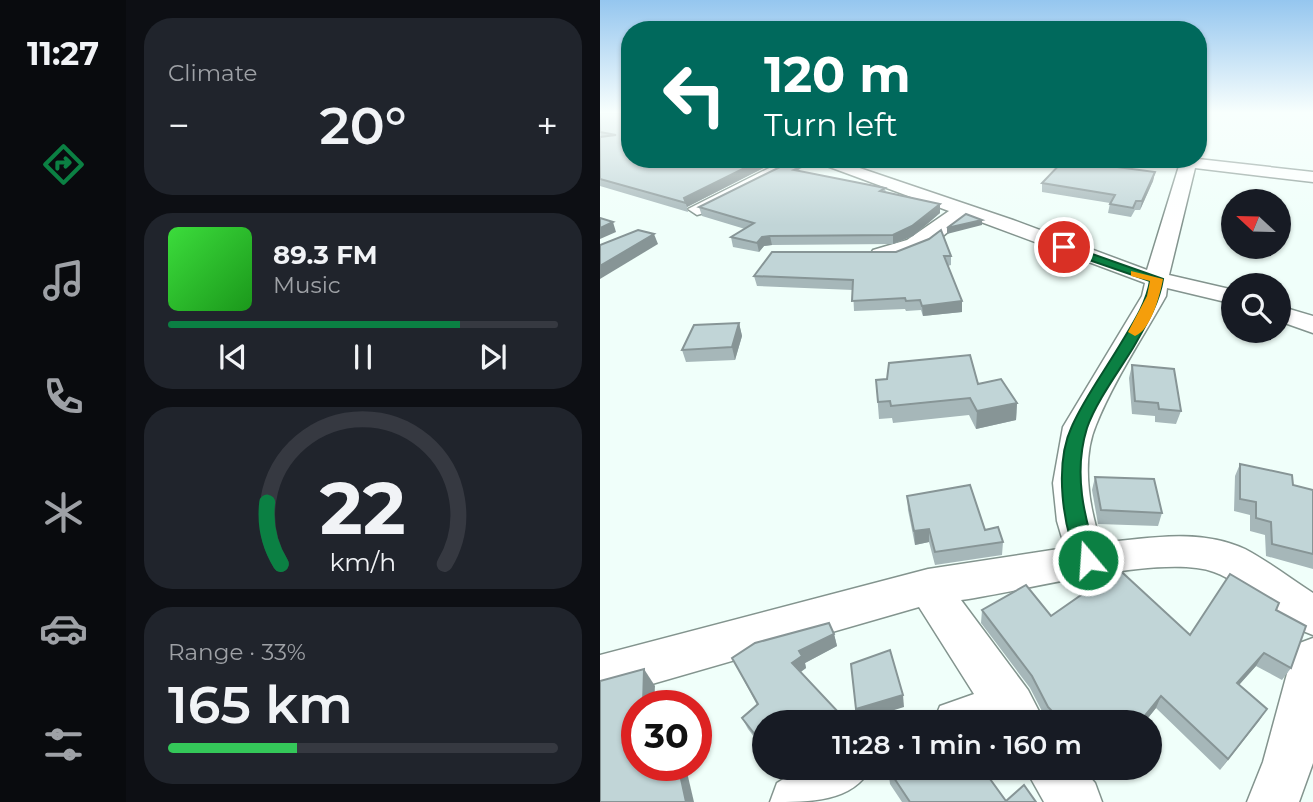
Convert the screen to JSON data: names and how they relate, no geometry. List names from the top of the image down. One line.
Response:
{"north":"left","page":{"tabs":"11:27","tile":["Climate",["Range · 33%","165 km"]],"turn":["120 m","Turn left"],"heat":["−","20°","+"],"song":["89.3 FM","Music"],"limit":"30","trip":"11:28 · 1 min · 160 m","gauge":["22","km/h"]}}
